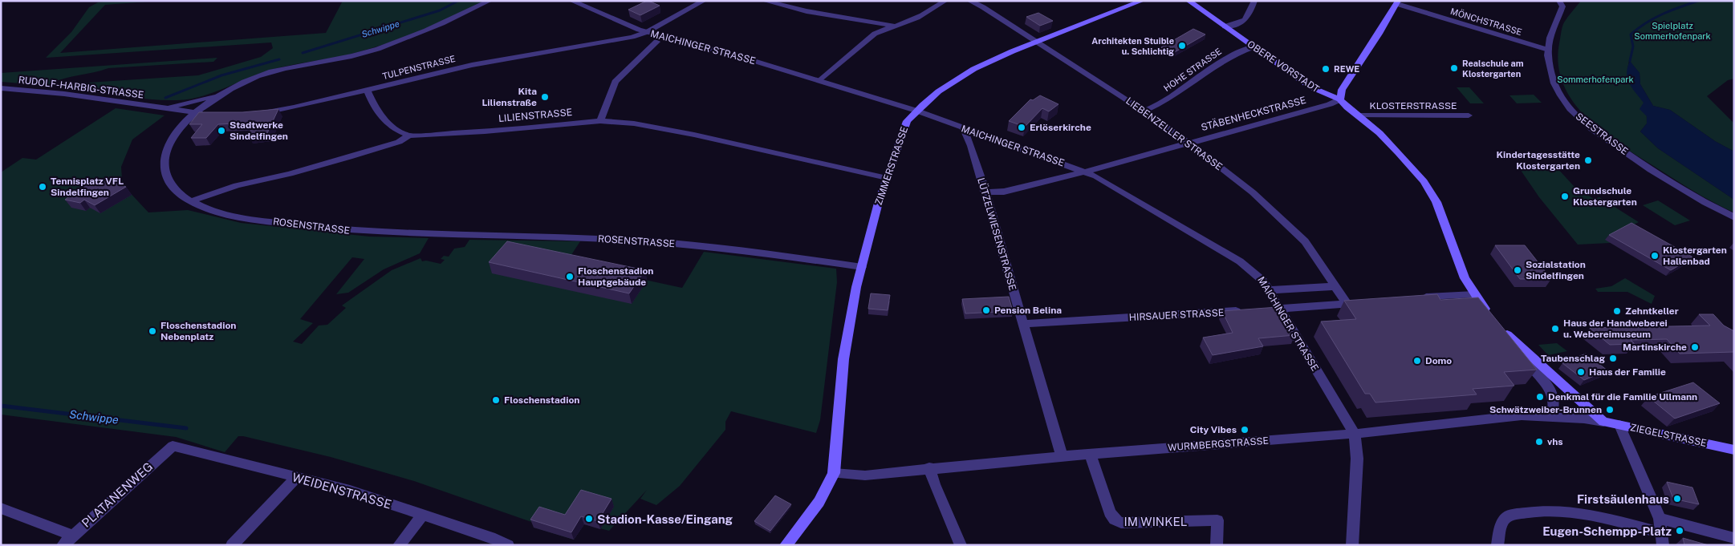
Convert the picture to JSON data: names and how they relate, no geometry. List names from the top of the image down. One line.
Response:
{"streets":{"main road":["OBERE VORSTADT","ZIMMERSTRASSE","ZIEGELSTRASSE"],"street":["MÖNCHSTRASSE","MAICHINGER STRASSE","TULPENSTRASSE","HOHE STRASSE","RUDOLF-HARBIG-STRASSE","KLOSTERSTRASSE","STÄBENHECKSTRASSE","LILIENSTRASSE","LIEBENZELLER STRASSE","SEESTRASSE","ROSENSTRASSE","LÜTZELWIESENSTRASSE","HIRSAUER STRASSE","WURMBERGSTRASSE","WEIDENSTRASSE","PLATANENWEG","IM WINKEL"]},"crossings":[["MÖNCHSTRASSE","SEESTRASSE"],["MAICHINGER STRASSE","TULPENSTRASSE"],["MAICHINGER STRASSE","STÄBENHECKSTRASSE"],["MAICHINGER STRASSE","ZIMMERSTRASSE"],["MAICHINGER STRASSE","LÜTZELWIESENSTRASSE"],["MAICHINGER STRASSE","WURMBERGSTRASSE"],["OBERE VORSTADT","HOHE STRASSE"],["OBERE VORSTADT","KLOSTERSTRASSE"],["OBERE VORSTADT","STÄBENHECKSTRASSE"],["OBERE VORSTADT","ZIEGELSTRASSE"],["OBERE VORSTADT","WURMBERGSTRASSE"],["HOHE STRASSE","LIEBENZELLER STRASSE"],["RUDOLF-HARBIG-STRASSE","ROSENSTRASSE"],["STÄBENHECKSTRASSE","LIEBENZELLER STRASSE"],["STÄBENHECKSTRASSE","LÜTZELWIESENSTRASSE"],["LILIENSTRASSE","ZIMMERSTRASSE"],["LILIENSTRASSE","ROSENSTRASSE"],["LIEBENZELLER STRASSE","ZIMMERSTRASSE"],["ZIMMERSTRASSE","ROSENSTRASSE"],["ZIMMERSTRASSE","WURMBERGSTRASSE"],["LÜTZELWIESENSTRASSE","HIRSAUER STRASSE"],["LÜTZELWIESENSTRASSE","WURMBERGSTRASSE"],["ZIEGELSTRASSE","WURMBERGSTRASSE"],["WURMBERGSTRASSE","IM WINKEL"],["WEIDENSTRASSE","PLATANENWEG"]],"water":["Schwippe"],"parks":["Spielplatz Sommerhofenpark","Sommerhofenpark"],"places":["Architekten Stuible u. Schlichtig","Realschule am Klostergarten","REWE","Kita Lilienstraße","Erlöserkirche","Stadtwerke Sindelfingen","Kindertagesstätte Klostergarten","Tennisplatz VFL Sindelfingen","Grundschule Klostergarten","Klostergarten Hallenbad","Sozialstation Sindelfingen","Floschenstadion Hauptgebäude","Pension Belina","Zehntkeller","Haus der Handweberei u. Webereimuseum","Floschenstadion Nebenplatz","Martinskirche","Taubenschlag","Domo","Haus der Familie","Denkmal für die Familie Ullmann","Floschenstadion","Schwätzweiber-Brunnen","City Vibes","vhs","Firstsäulenhaus","Stadion-Kasse/Eingang","Eugen-Schempp-Platz"]}
